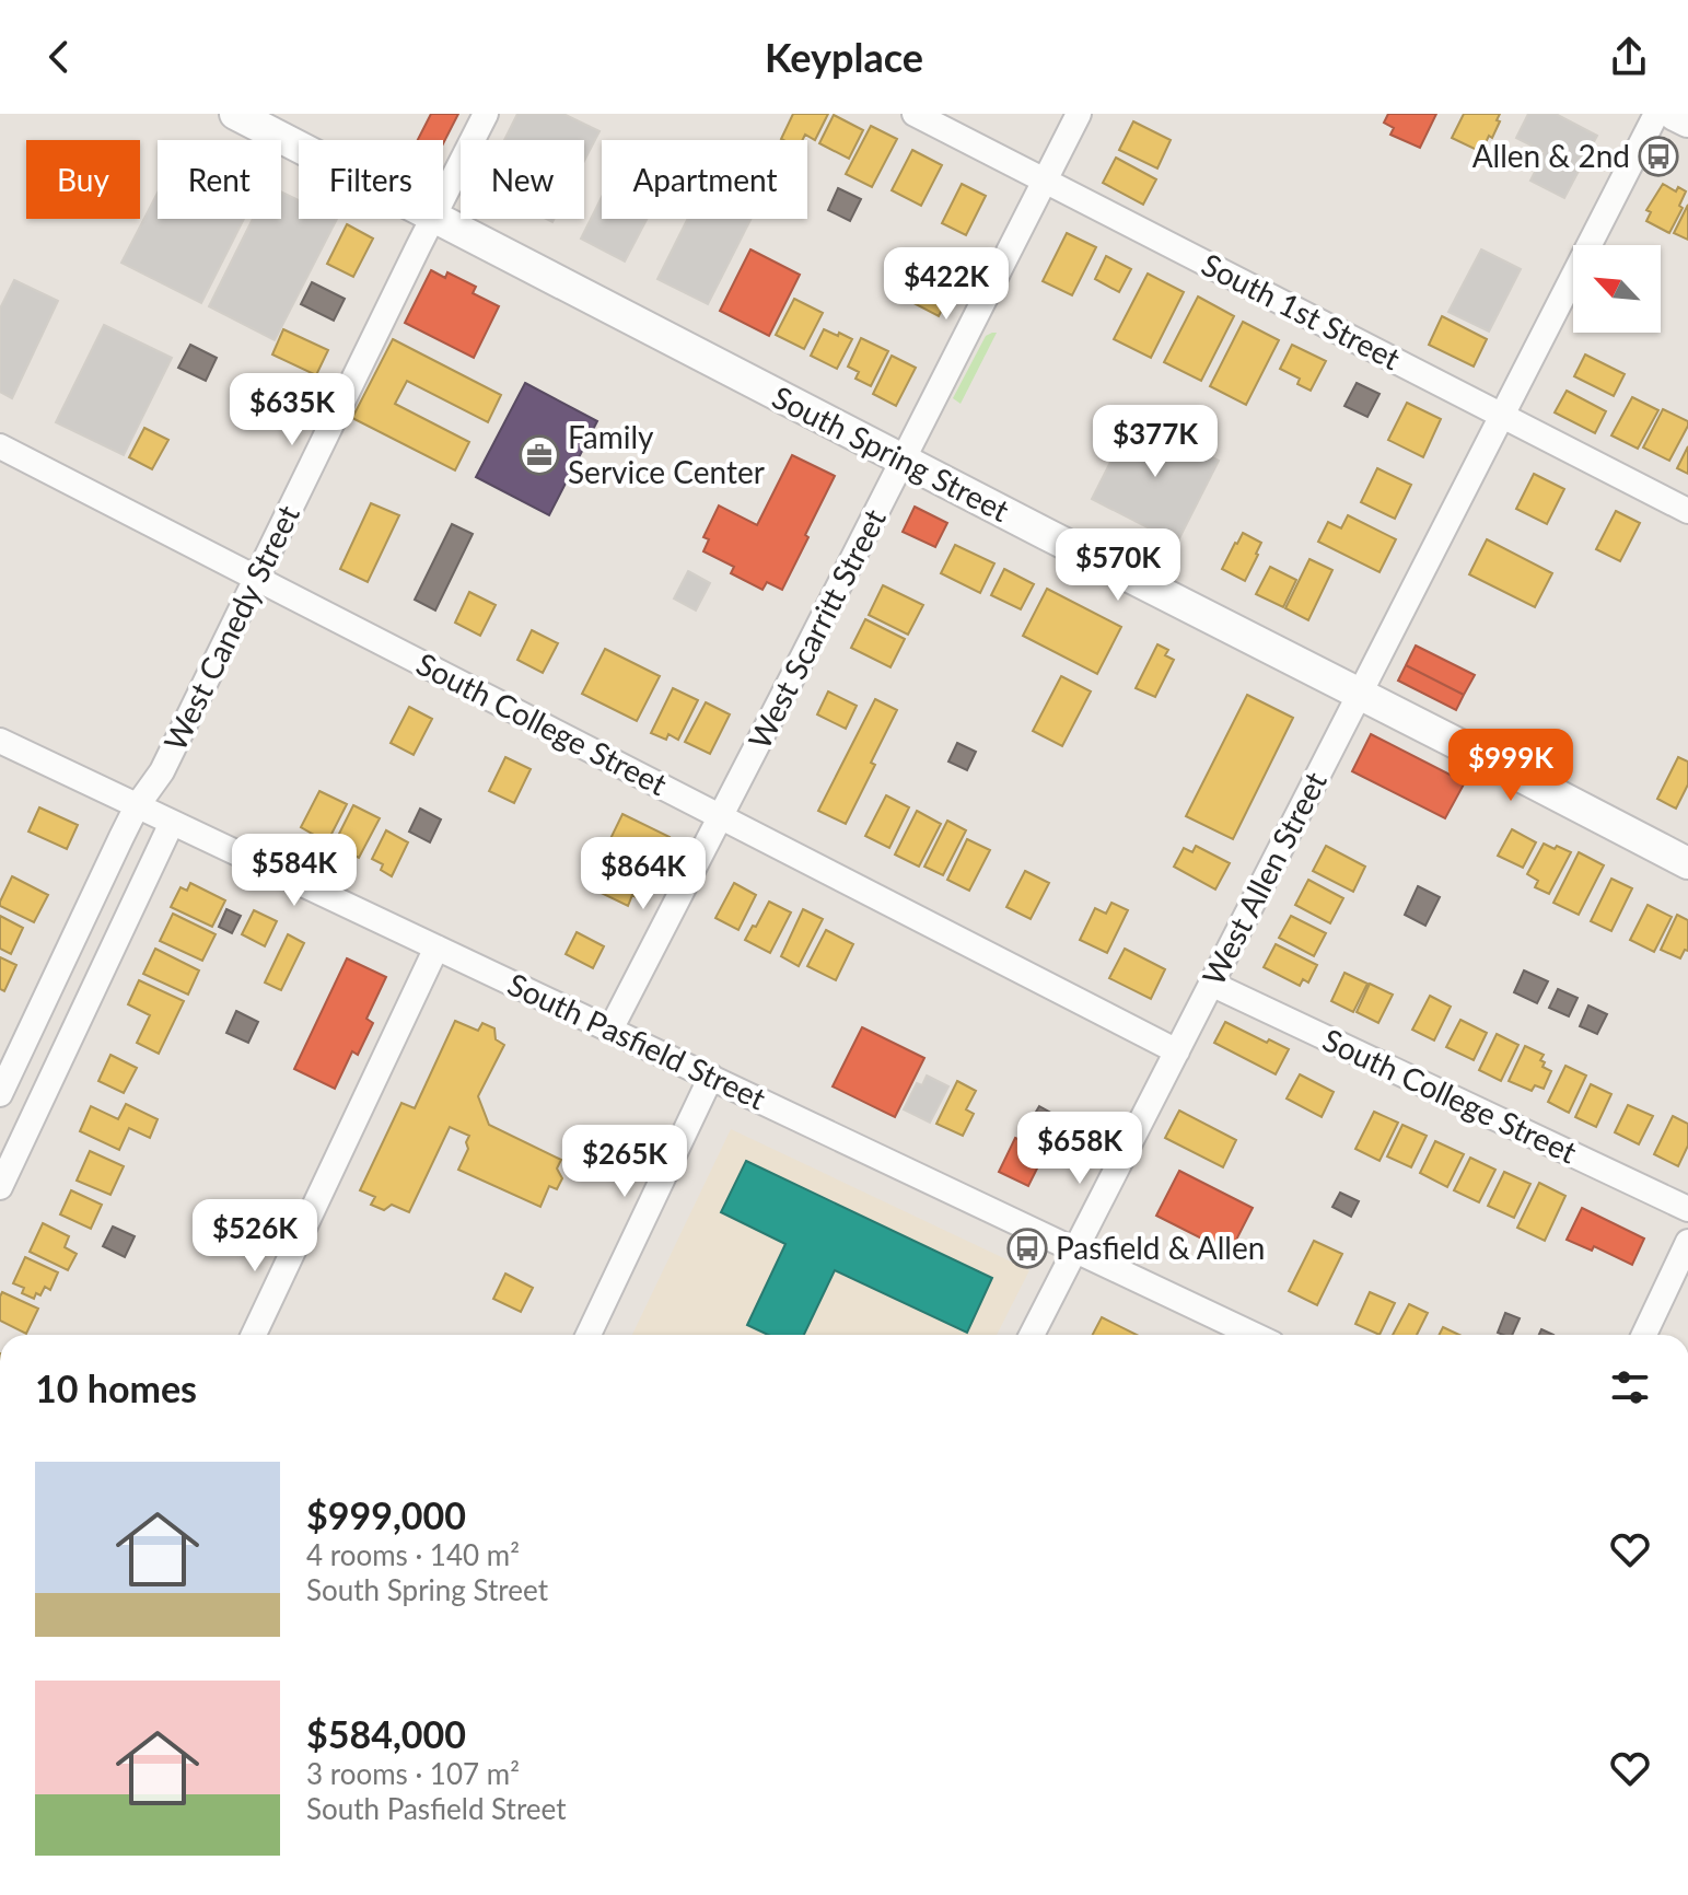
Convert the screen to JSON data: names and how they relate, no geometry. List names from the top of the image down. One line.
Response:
{"streets":{"street":["South 1st Street","South Spring Street","West Canedy Street","West Scarritt Street","South College Street","West Allen Street","South Pasfield Street"]},"crossings":[["South 1st Street","West Scarritt Street"],["South 1st Street","West Allen Street"],["South Spring Street","West Scarritt Street"],["South Spring Street","West Allen Street"],["West Canedy Street","South College Street"],["West Canedy Street","South Pasfield Street"],["West Scarritt Street","South College Street"],["West Scarritt Street","South Pasfield Street"],["South College Street","West Allen Street"],["West Allen Street","South Pasfield Street"]],"places":{"bus stop":["Allen & 2nd","Pasfield & Allen"],"office":["Family Service Center"]},"north":"top left","page":{"header":"Keyplace","chip":["Buy","Rent","Filters","New","Apartment"],"price":["$422K","$635K","$377K","$570K","$999K","$584K","$864K","$658K","$265K","$526K"],"heading":"10 homes","list":[{"name":"$999,000","note":"4 rooms · 140 m² · South Spring Street"},{"name":"$584,000","note":"3 rooms · 107 m² · South Pasfield Street"}]}}
